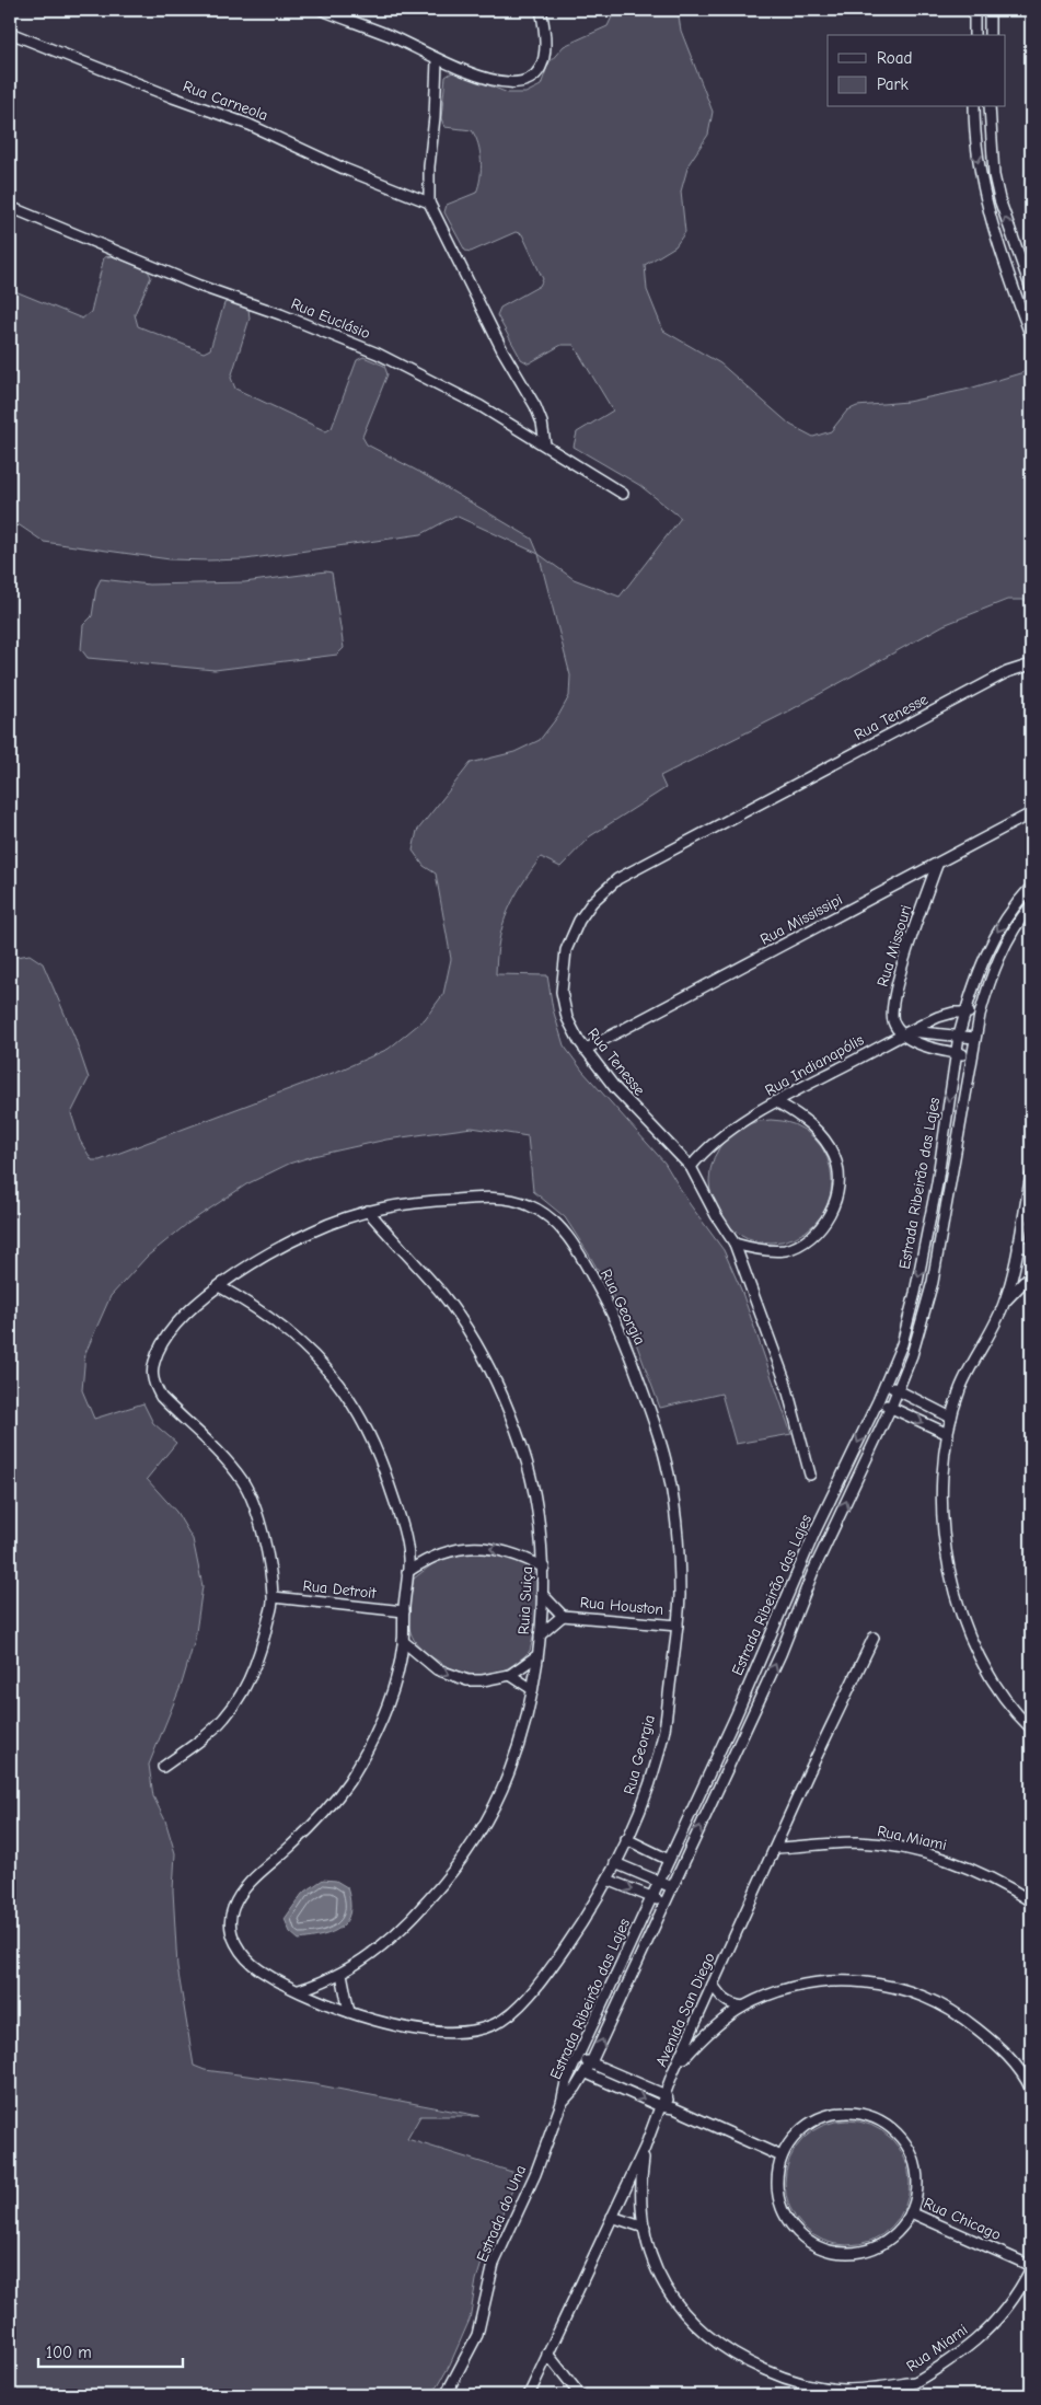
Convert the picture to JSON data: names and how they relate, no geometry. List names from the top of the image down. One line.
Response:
{"streets":{"street":["Rua Carneola","Rua Euclásio","Rua Tenesse","Rua Mississipi","Rua Missouri","Rua Indianapólis","Estrada Ribeirão das Lajes","Rua Georgia","Rua Detroit","Ruia Suiça","Rua Houston","Rua Miami","Avenida San Diego","Estrada do Una","Rua Chicago"]},"crossings":[["Rua Tenesse","Rua Mississipi"],["Rua Tenesse","Rua Indianapólis"],["Rua Mississipi","Rua Missouri"],["Rua Missouri","Rua Indianapólis"],["Rua Indianapólis","Estrada Ribeirão das Lajes"],["Estrada Ribeirão das Lajes","Estrada do Una"],["Rua Georgia","Rua Detroit"],["Rua Georgia","Ruia Suiça"],["Rua Georgia","Rua Houston"],["Rua Detroit","Ruia Suiça"],["Rua Miami","Avenida San Diego"],["Rua Miami","Rua Chicago"]],"legend":["Road","Park"],"scale_bar":"100 m"}
